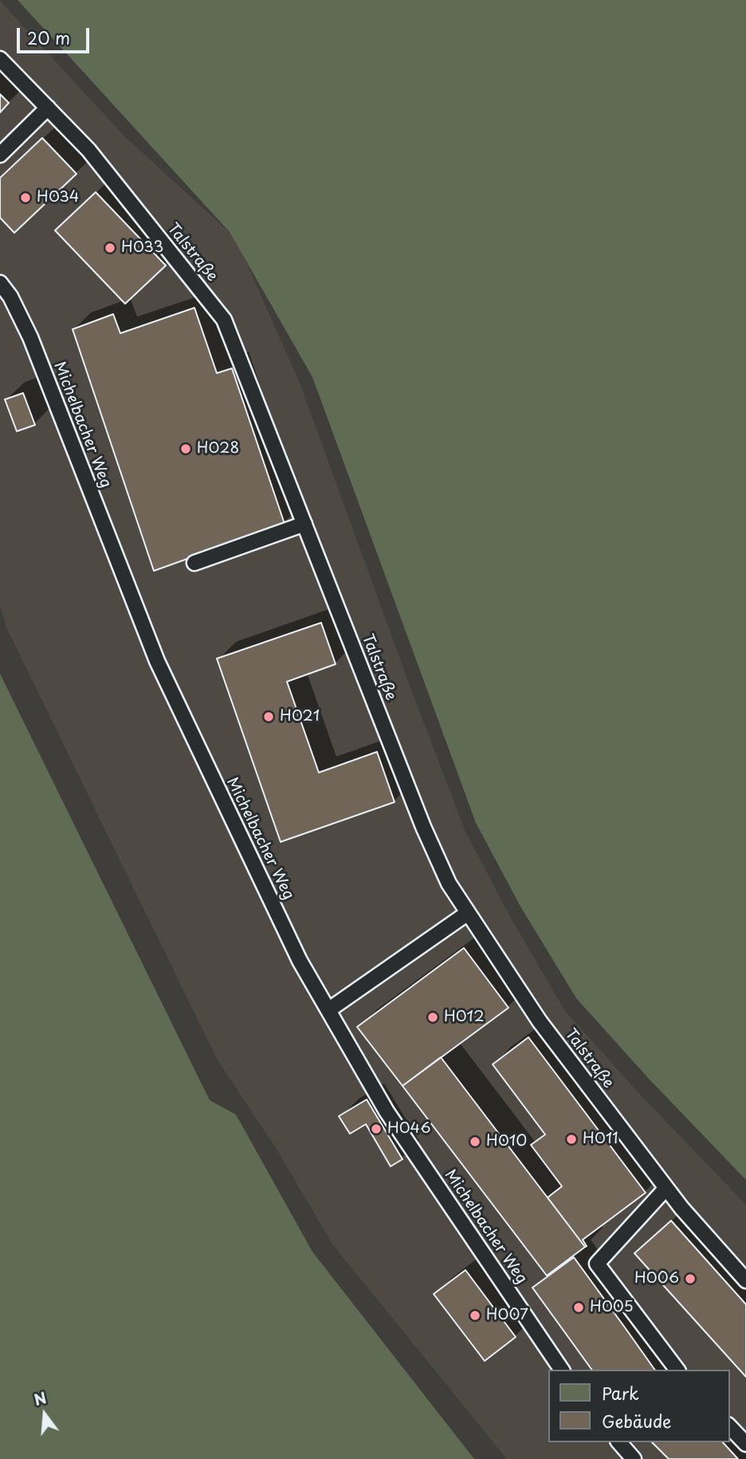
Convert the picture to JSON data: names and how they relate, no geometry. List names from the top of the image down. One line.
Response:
{"streets":{"lane":["Talstraße","Michelbacher Weg"]},"places":["H034","H033","H028","H021","H012","H046","H011","H010","H006","H005","H007"],"legend":["Park","Gebäude"],"scale_bar":"20 m","north":"top"}
